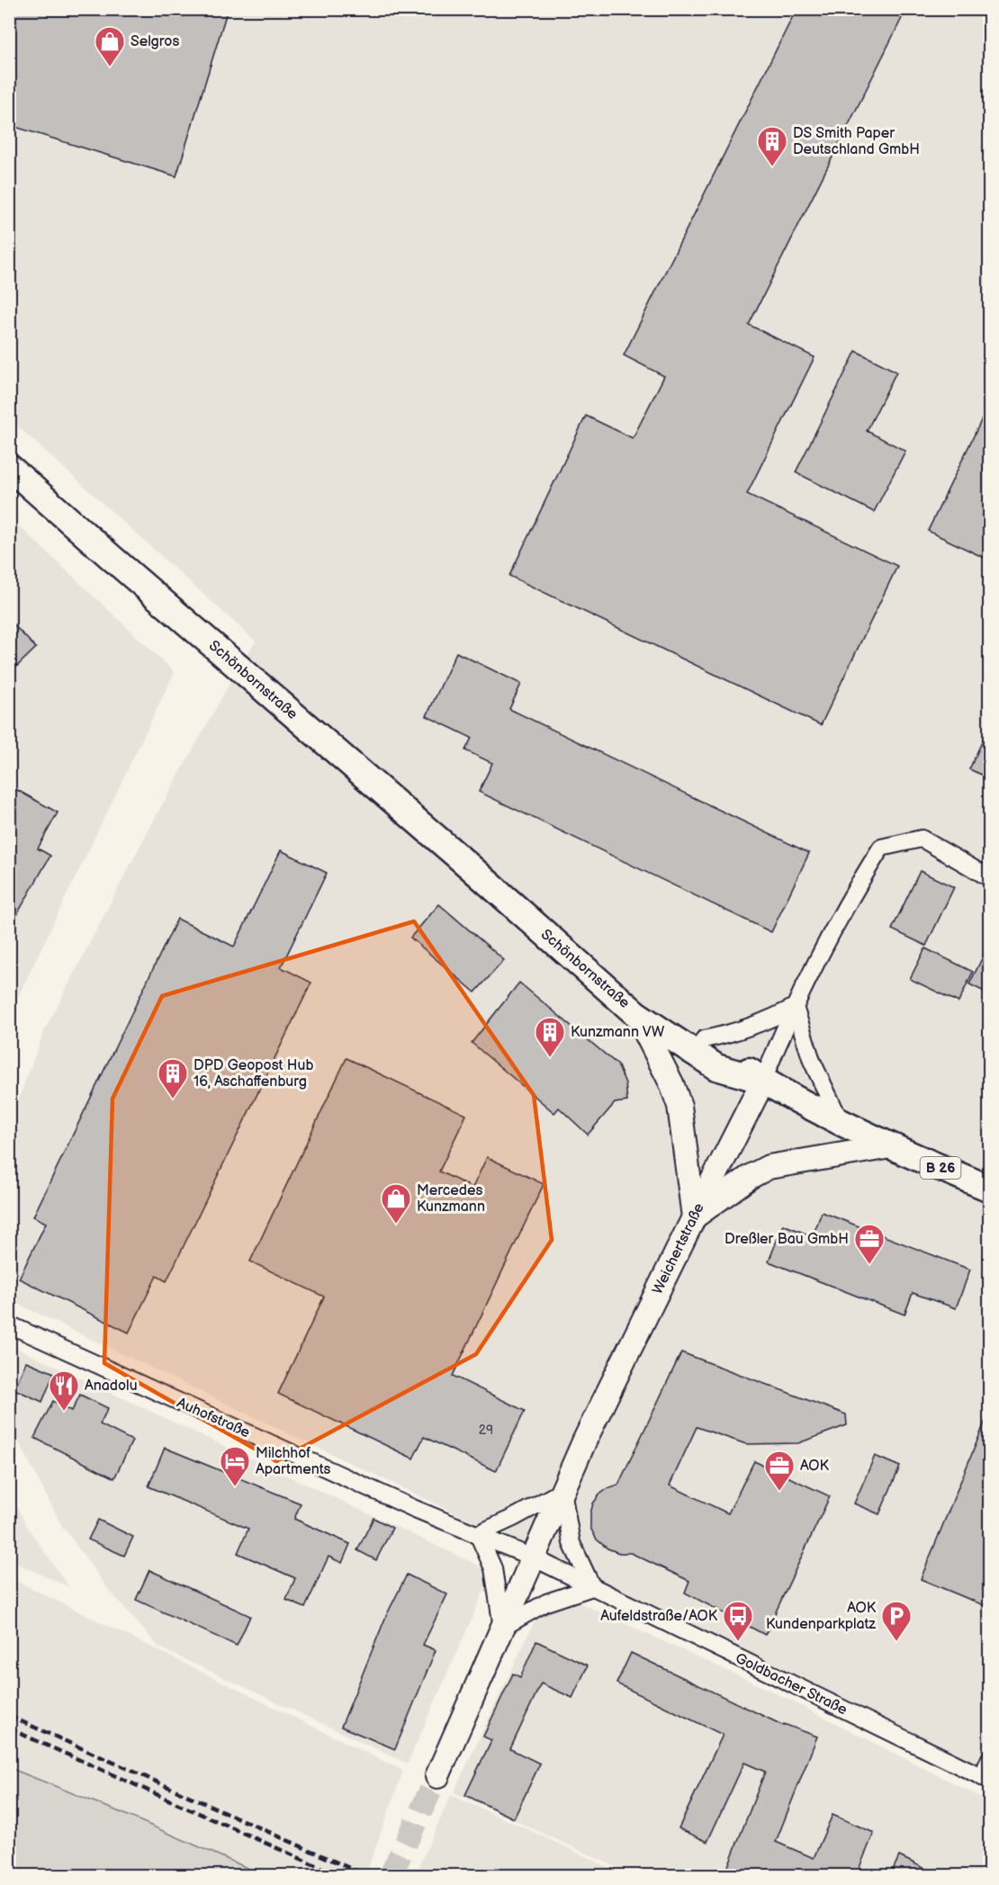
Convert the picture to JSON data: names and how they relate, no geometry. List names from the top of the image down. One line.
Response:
{"streets":{"main road":["Schönbornstraße","B 26","Weichertstraße"],"street":["Auhofstraße","Goldbacher Straße"]},"crossings":[["Schönbornstraße","Weichertstraße"],["Weichertstraße","Auhofstraße"],["Weichertstraße","Goldbacher Straße"],["Auhofstraße","Goldbacher Straße"]],"places":{"shop":["Selgros","Mercedes Kunzmann"],"building":["DS Smith Paper Deutschland GmbH","Kunzmann VW","DPD Geopost Hub 16, Aschaffenburg"],"office":["Dreßler Bau GmbH","AOK"],"restaurant":["Anadolu"],"hotel":["Milchhof Apartments"],"bus stop":["Aufeldstraße/AOK"],"parking":["AOK Kundenparkplatz"]},"house_numbers":["29"]}
